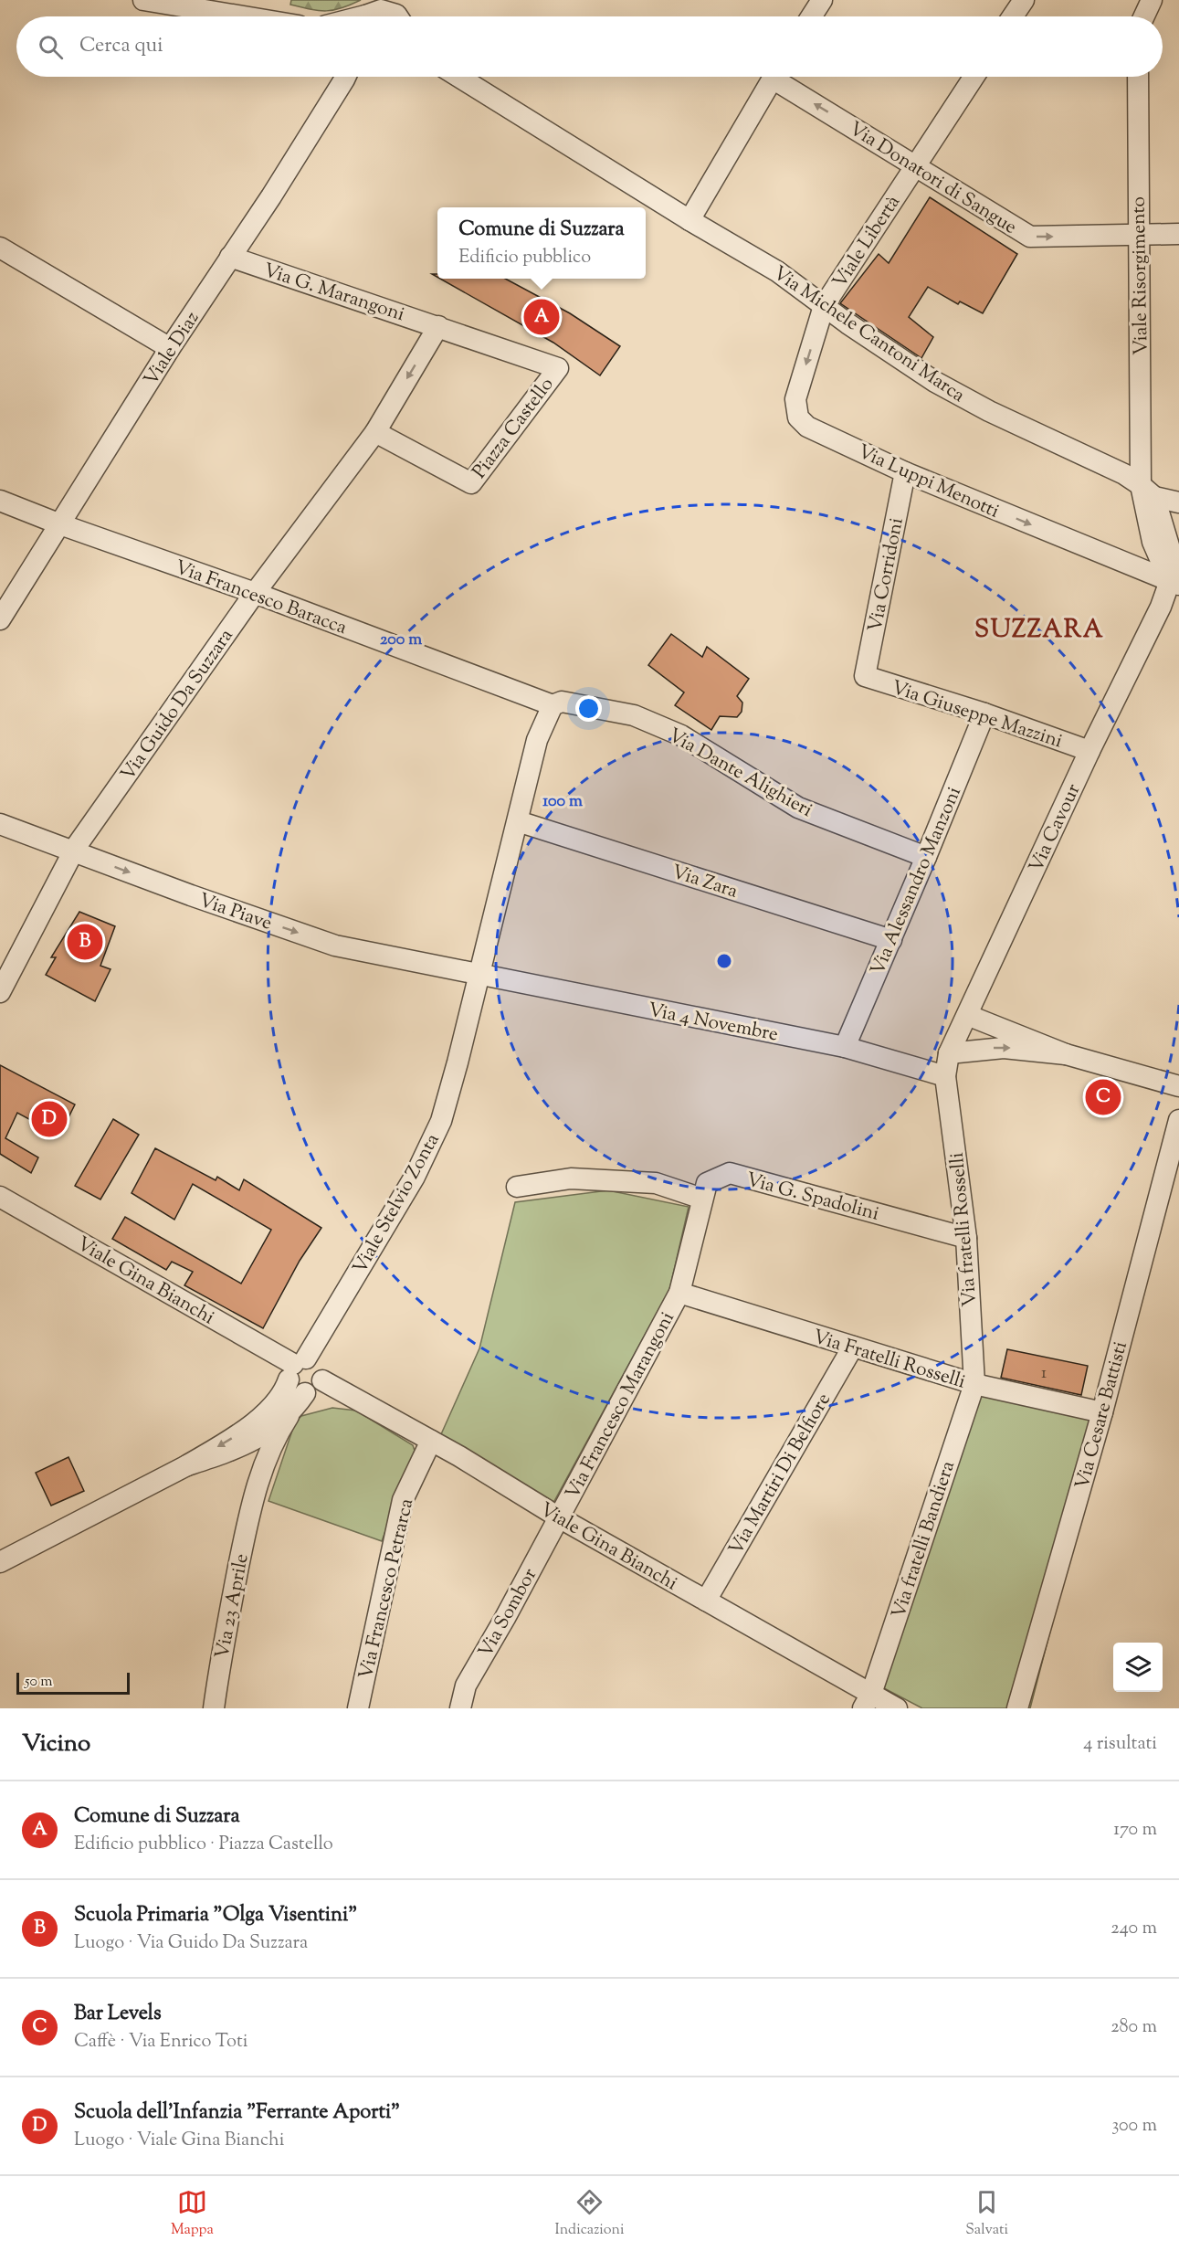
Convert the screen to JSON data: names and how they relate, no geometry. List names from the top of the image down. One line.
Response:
{"streets":{"street":["Via Donatori di Sangue","Viale Libertà","Viale Risorgimento","Via G. Marangoni","Via Michele Cantoni Marca","Viale Diaz","Piazza Castello","Via Luppi Menotti","Via Corridoni","Via Francesco Baracca","Via Guido Da Suzzara","Via Giuseppe Mazzini","Via Dante Alighieri","Via Cavour","Via Zara","Via Alessandro Manzoni","Via Piave","Via 4 Novembre","Via G. Spadolini","Viale Stelvio Zonta","Via fratelli Rosselli","Viale Gina Bianchi","Via Fratelli Rosselli","Via Francesco Marangoni","Via Cesare Battisti","Via Martiri Di Belfiore","Via fratelli Bandiera","Via Francesco Petrarca","Via 23 Aprile","Via Sombor"]},"crossings":[["Via Donatori di Sangue","Viale Libertà"],["Via Donatori di Sangue","Viale Risorgimento"],["Viale Libertà","Via Michele Cantoni Marca"],["Viale Libertà","Via Luppi Menotti"],["Viale Risorgimento","Via Michele Cantoni Marca"],["Viale Risorgimento","Via Luppi Menotti"],["Viale Risorgimento","Via Cavour"],["Via G. Marangoni","Viale Diaz"],["Via G. Marangoni","Piazza Castello"],["Via Michele Cantoni Marca","Via Luppi Menotti"],["Viale Diaz","Via Francesco Baracca"],["Piazza Castello","Via Guido Da Suzzara"],["Via Luppi Menotti","Via Corridoni"],["Via Luppi Menotti","Via Cavour"],["Via Corridoni","Via Giuseppe Mazzini"],["Via Francesco Baracca","Via Guido Da Suzzara"],["Via Francesco Baracca","Via Dante Alighieri"],["Via Francesco Baracca","Viale Stelvio Zonta"],["Via Guido Da Suzzara","Via Piave"],["Via Giuseppe Mazzini","Via Cavour"],["Via Giuseppe Mazzini","Via Alessandro Manzoni"],["Via Dante Alighieri","Via Alessandro Manzoni"],["Via Dante Alighieri","Viale Stelvio Zonta"],["Via Cavour","Via 4 Novembre"],["Via Cavour","Via fratelli Rosselli"],["Via Zara","Via Alessandro Manzoni"],["Via Zara","Viale Stelvio Zonta"],["Via Alessandro Manzoni","Via 4 Novembre"],["Via Piave","Via 4 Novembre"],["Via Piave","Viale Stelvio Zonta"],["Via 4 Novembre","Viale Stelvio Zonta"],["Via 4 Novembre","Via fratelli Rosselli"],["Via G. Spadolini","Via fratelli Rosselli"],["Via G. Spadolini","Via Fratelli Rosselli"],["Via G. Spadolini","Via Francesco Marangoni"],["Viale Stelvio Zonta","Viale Gina Bianchi"],["Via fratelli Rosselli","Via Fratelli Rosselli"],["Via fratelli Rosselli","Via fratelli Bandiera"],["Viale Gina Bianchi","Via Francesco Marangoni"],["Viale Gina Bianchi","Via Martiri Di Belfiore"],["Viale Gina Bianchi","Via fratelli Bandiera"],["Viale Gina Bianchi","Via Francesco Petrarca"],["Viale Gina Bianchi","Via Sombor"],["Via Fratelli Rosselli","Via Francesco Marangoni"],["Via Fratelli Rosselli","Via Cesare Battisti"],["Via Fratelli Rosselli","Via Martiri Di Belfiore"],["Via Fratelli Rosselli","Via fratelli Bandiera"],["Via Francesco Marangoni","Via Sombor"]],"one_way":["Via Luppi Menotti","Via Piave"],"districts":["SUZZARA"],"house_numbers":["1"],"scale_bar":"50 m","page":{"search":"Cerca qui","popup":["Comune di Suzzara","Edificio pubblico"],"pins":["A","B","C","D"],"scale":"50 m","heading":["Vicino","4 risultati"],"list":[{"mark":"A","name":"Comune di Suzzara","note":"Edificio pubblico · Piazza Castello","value":"170 m"},{"mark":"B","name":"Scuola Primaria \"Olga Visentini\"","note":"Luogo · Via Guido Da Suzzara","value":"240 m"},{"mark":"C","name":"Bar Levels","note":"Caffè · Via Enrico Toti","value":"280 m"},{"mark":"D","name":"Scuola dell'Infanzia \"Ferrante Aporti\"","note":"Luogo · Viale Gina Bianchi","value":"300 m"}],"nav":["Mappa","Indicazioni","Salvati"]},"rings":["200 m","100 m"]}
